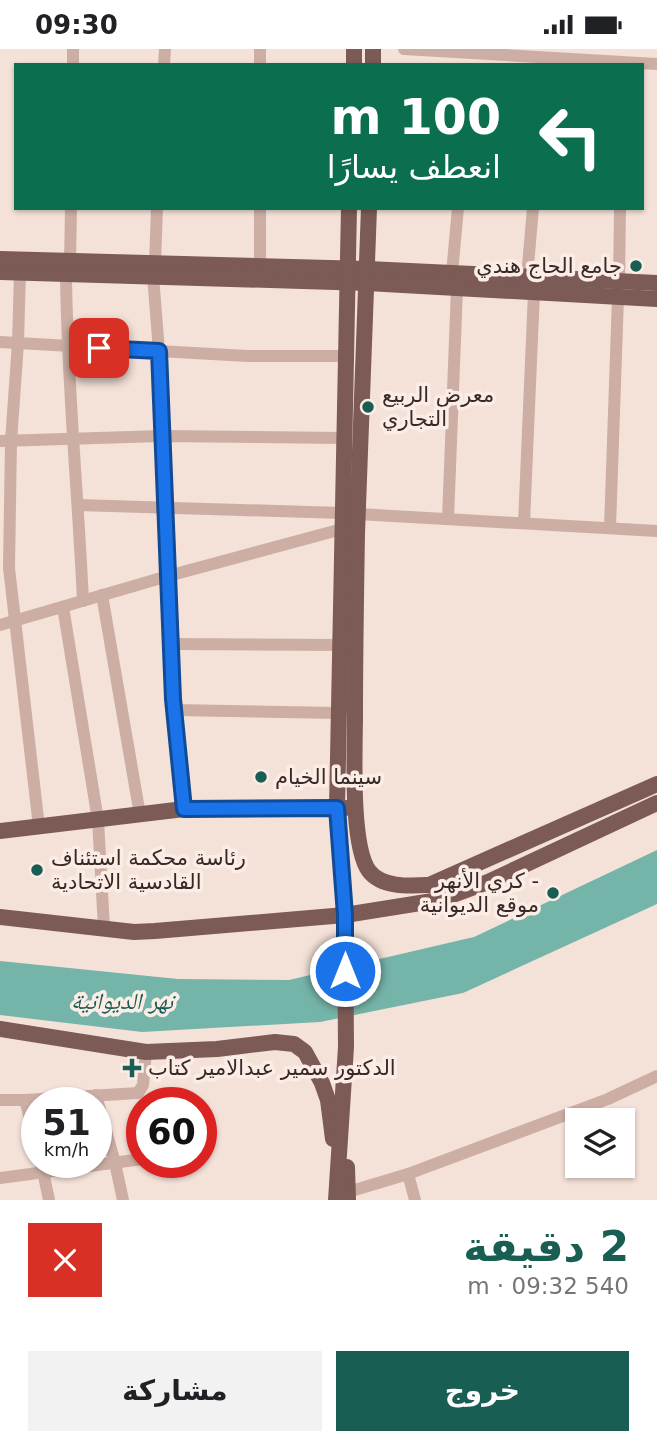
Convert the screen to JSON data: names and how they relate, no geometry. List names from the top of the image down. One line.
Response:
{"water":["نهر الديوانية"],"places":{"other":["جامع الحاج هندي","معرض الربيع التجاري","سينما الخيام","رئاسة محكمة استئناف القادسية الاتحادية","كري الأنهر - موقع الديوانية"],"health":["الدكتور سمير عبدالامير كتاب"]},"page":{"status":"09:30","turn":["100 m","انعطف يسارًا"],"speed":"51 km/h","limit":"60","heading":["2 دقيقة","540 m · 09:32"],"buttons":["خروج","مشاركة"]}}
